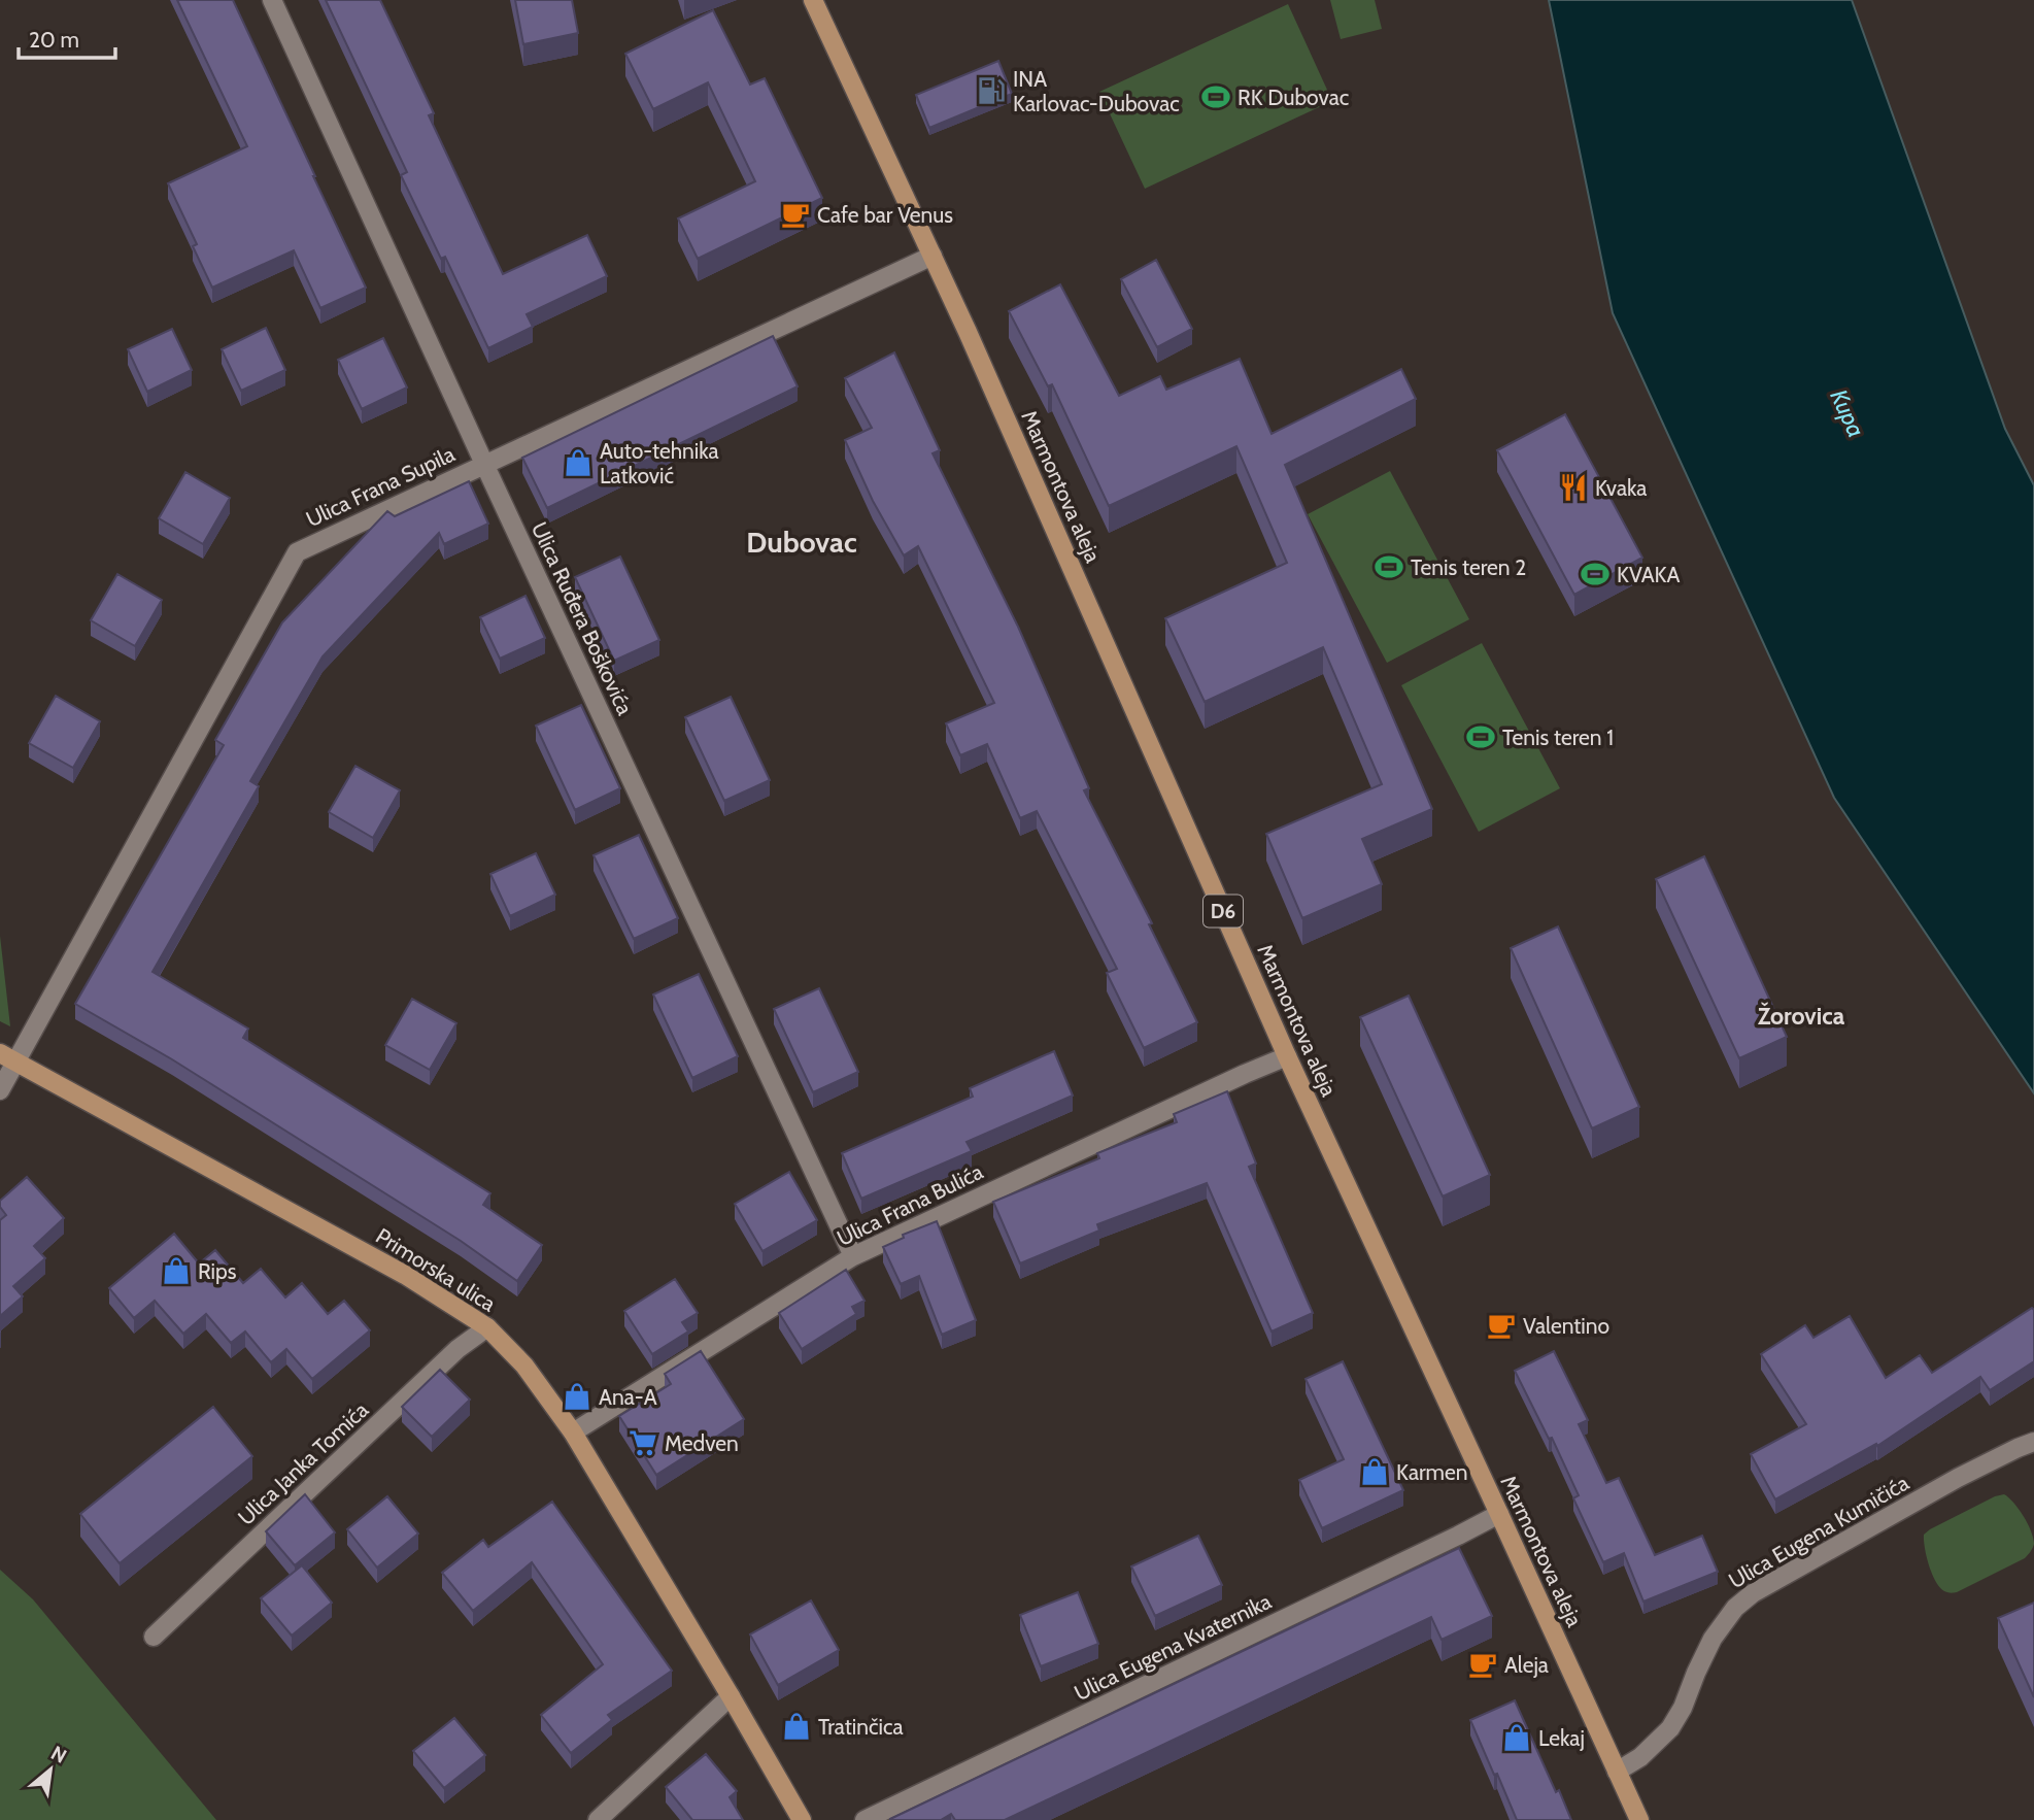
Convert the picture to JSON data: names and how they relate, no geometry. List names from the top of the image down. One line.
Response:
{"streets":{"main road":["Marmontova aleja","D6","Primorska ulica"],"street":["Ulica Frana Supila","Ulica Ruđera Boškovića","Ulica Frana Bulića","Ulica Janka Tomića","Ulica Eugena Kumičića","Ulica Eugena Kvaternika"]},"crossings":[["Ulica Frana Supila","Marmontova aleja"],["Ulica Frana Supila","Ulica Ruđera Boškovića"],["Ulica Frana Supila","Primorska ulica"],["Marmontova aleja","Ulica Frana Bulića"],["Marmontova aleja","Ulica Eugena Kumičića"],["Marmontova aleja","Ulica Eugena Kvaternika"],["Ulica Ruđera Boškovića","Ulica Frana Bulića"],["Ulica Frana Bulića","Primorska ulica"],["Primorska ulica","Ulica Janka Tomića"]],"districts":["Dubovac","Žorovica"],"water":["Kupa"],"places":{"fuel station":["INA Karlovac-Dubovac"],"sports":["RK Dubovac","Tenis teren 2","KVAKA","Tenis teren 1"],"cafe":["Cafe bar Venus","Valentino","Aleja"],"shop":["Auto-tehnika Latković","Rips","Ana-A","Karmen","Tratinčica","Lekaj"],"restaurant":["Kvaka"],"supermarket":["Medven"]},"scale_bar":"20 m","north":"top right"}
